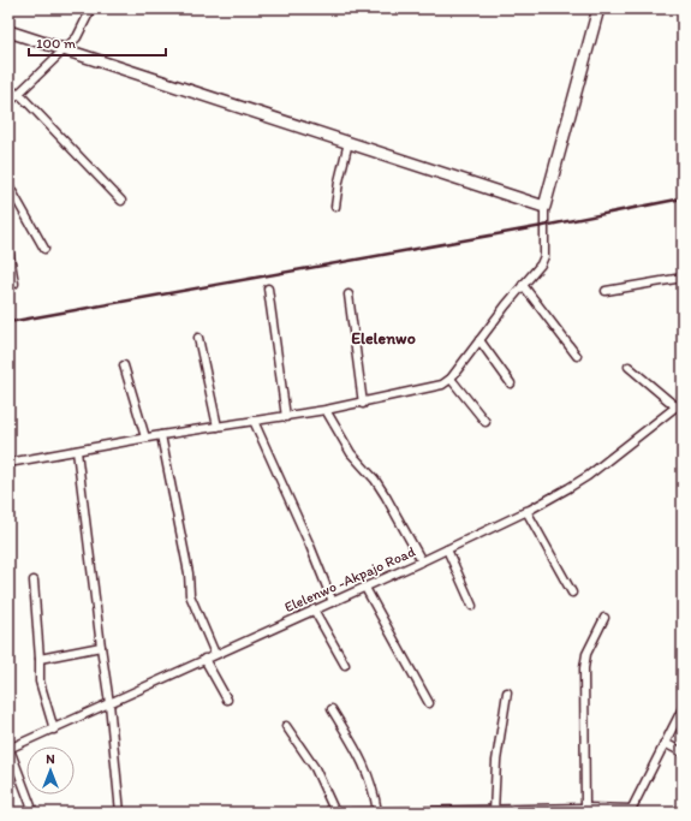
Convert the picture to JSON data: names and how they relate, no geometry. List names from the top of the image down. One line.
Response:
{"streets":{"street":["Elelenwo -Akpajo Road"]},"districts":["Elelenwo"],"scale_bar":"100 m","north":"top"}
